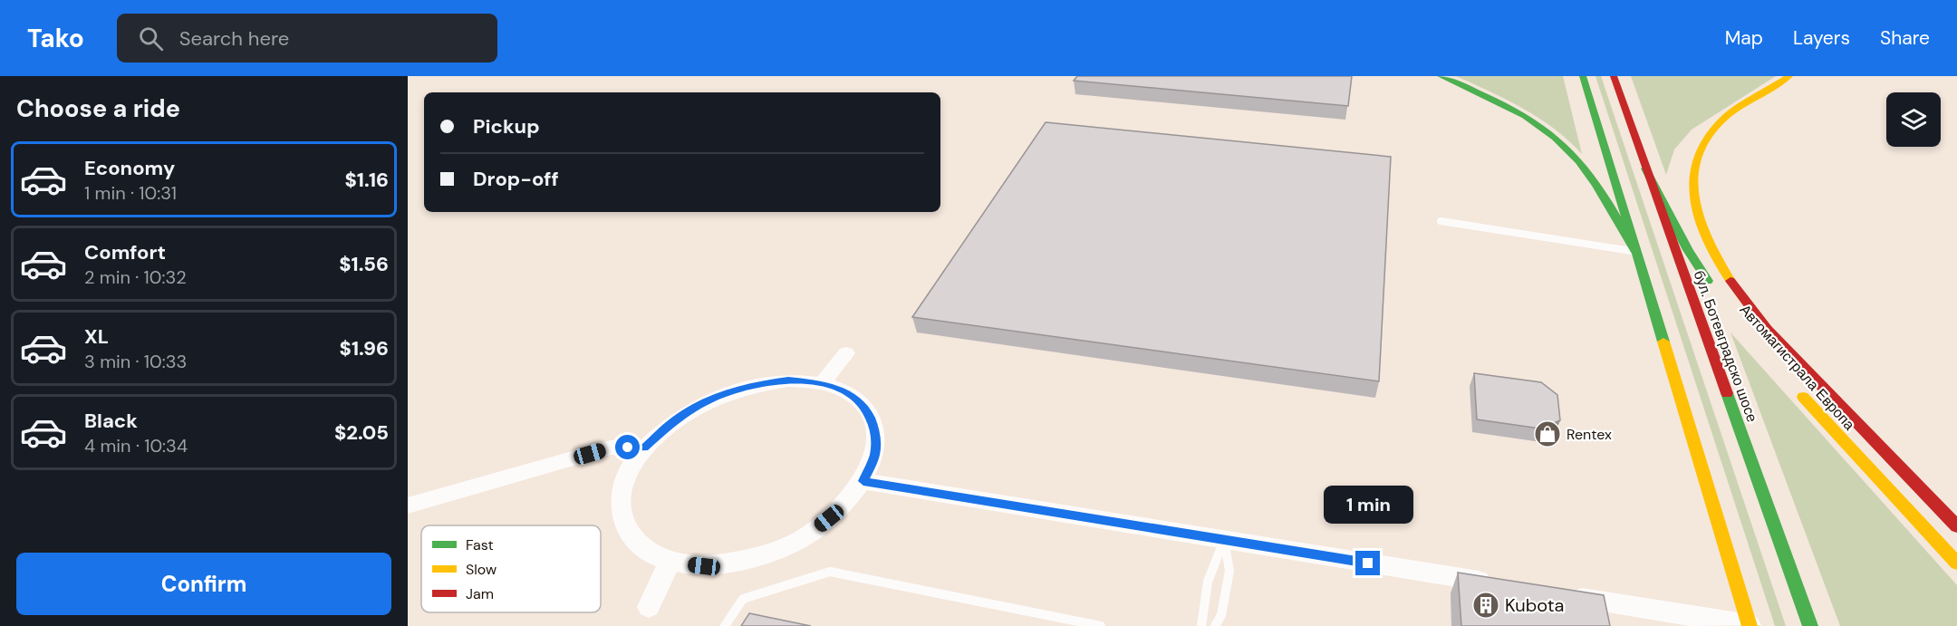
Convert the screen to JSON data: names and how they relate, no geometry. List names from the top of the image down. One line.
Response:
{"streets":{"main road":["бул. Ботевградско шосе","Автомагистрала Европа"]},"places":{"shop":["Rentex"],"building":["Kubota"]},"legend":["Fast","Slow","Jam"],"page":{"header":"Tako","search":"Search here","nav":["Map","Layers","Share"],"heading":"Choose a ride","banner":["Pickup","Drop-off"],"list":[{"name":"Economy","note":"1 min · 10:31","value":"$1.16"},{"name":"Comfort","note":"2 min · 10:32","value":"$1.56"},{"name":"XL","note":"3 min · 10:33","value":"$1.96"},{"name":"Black","note":"4 min · 10:34","value":"$2.05"}],"bubble":"1 min","buttons":"Confirm"}}
